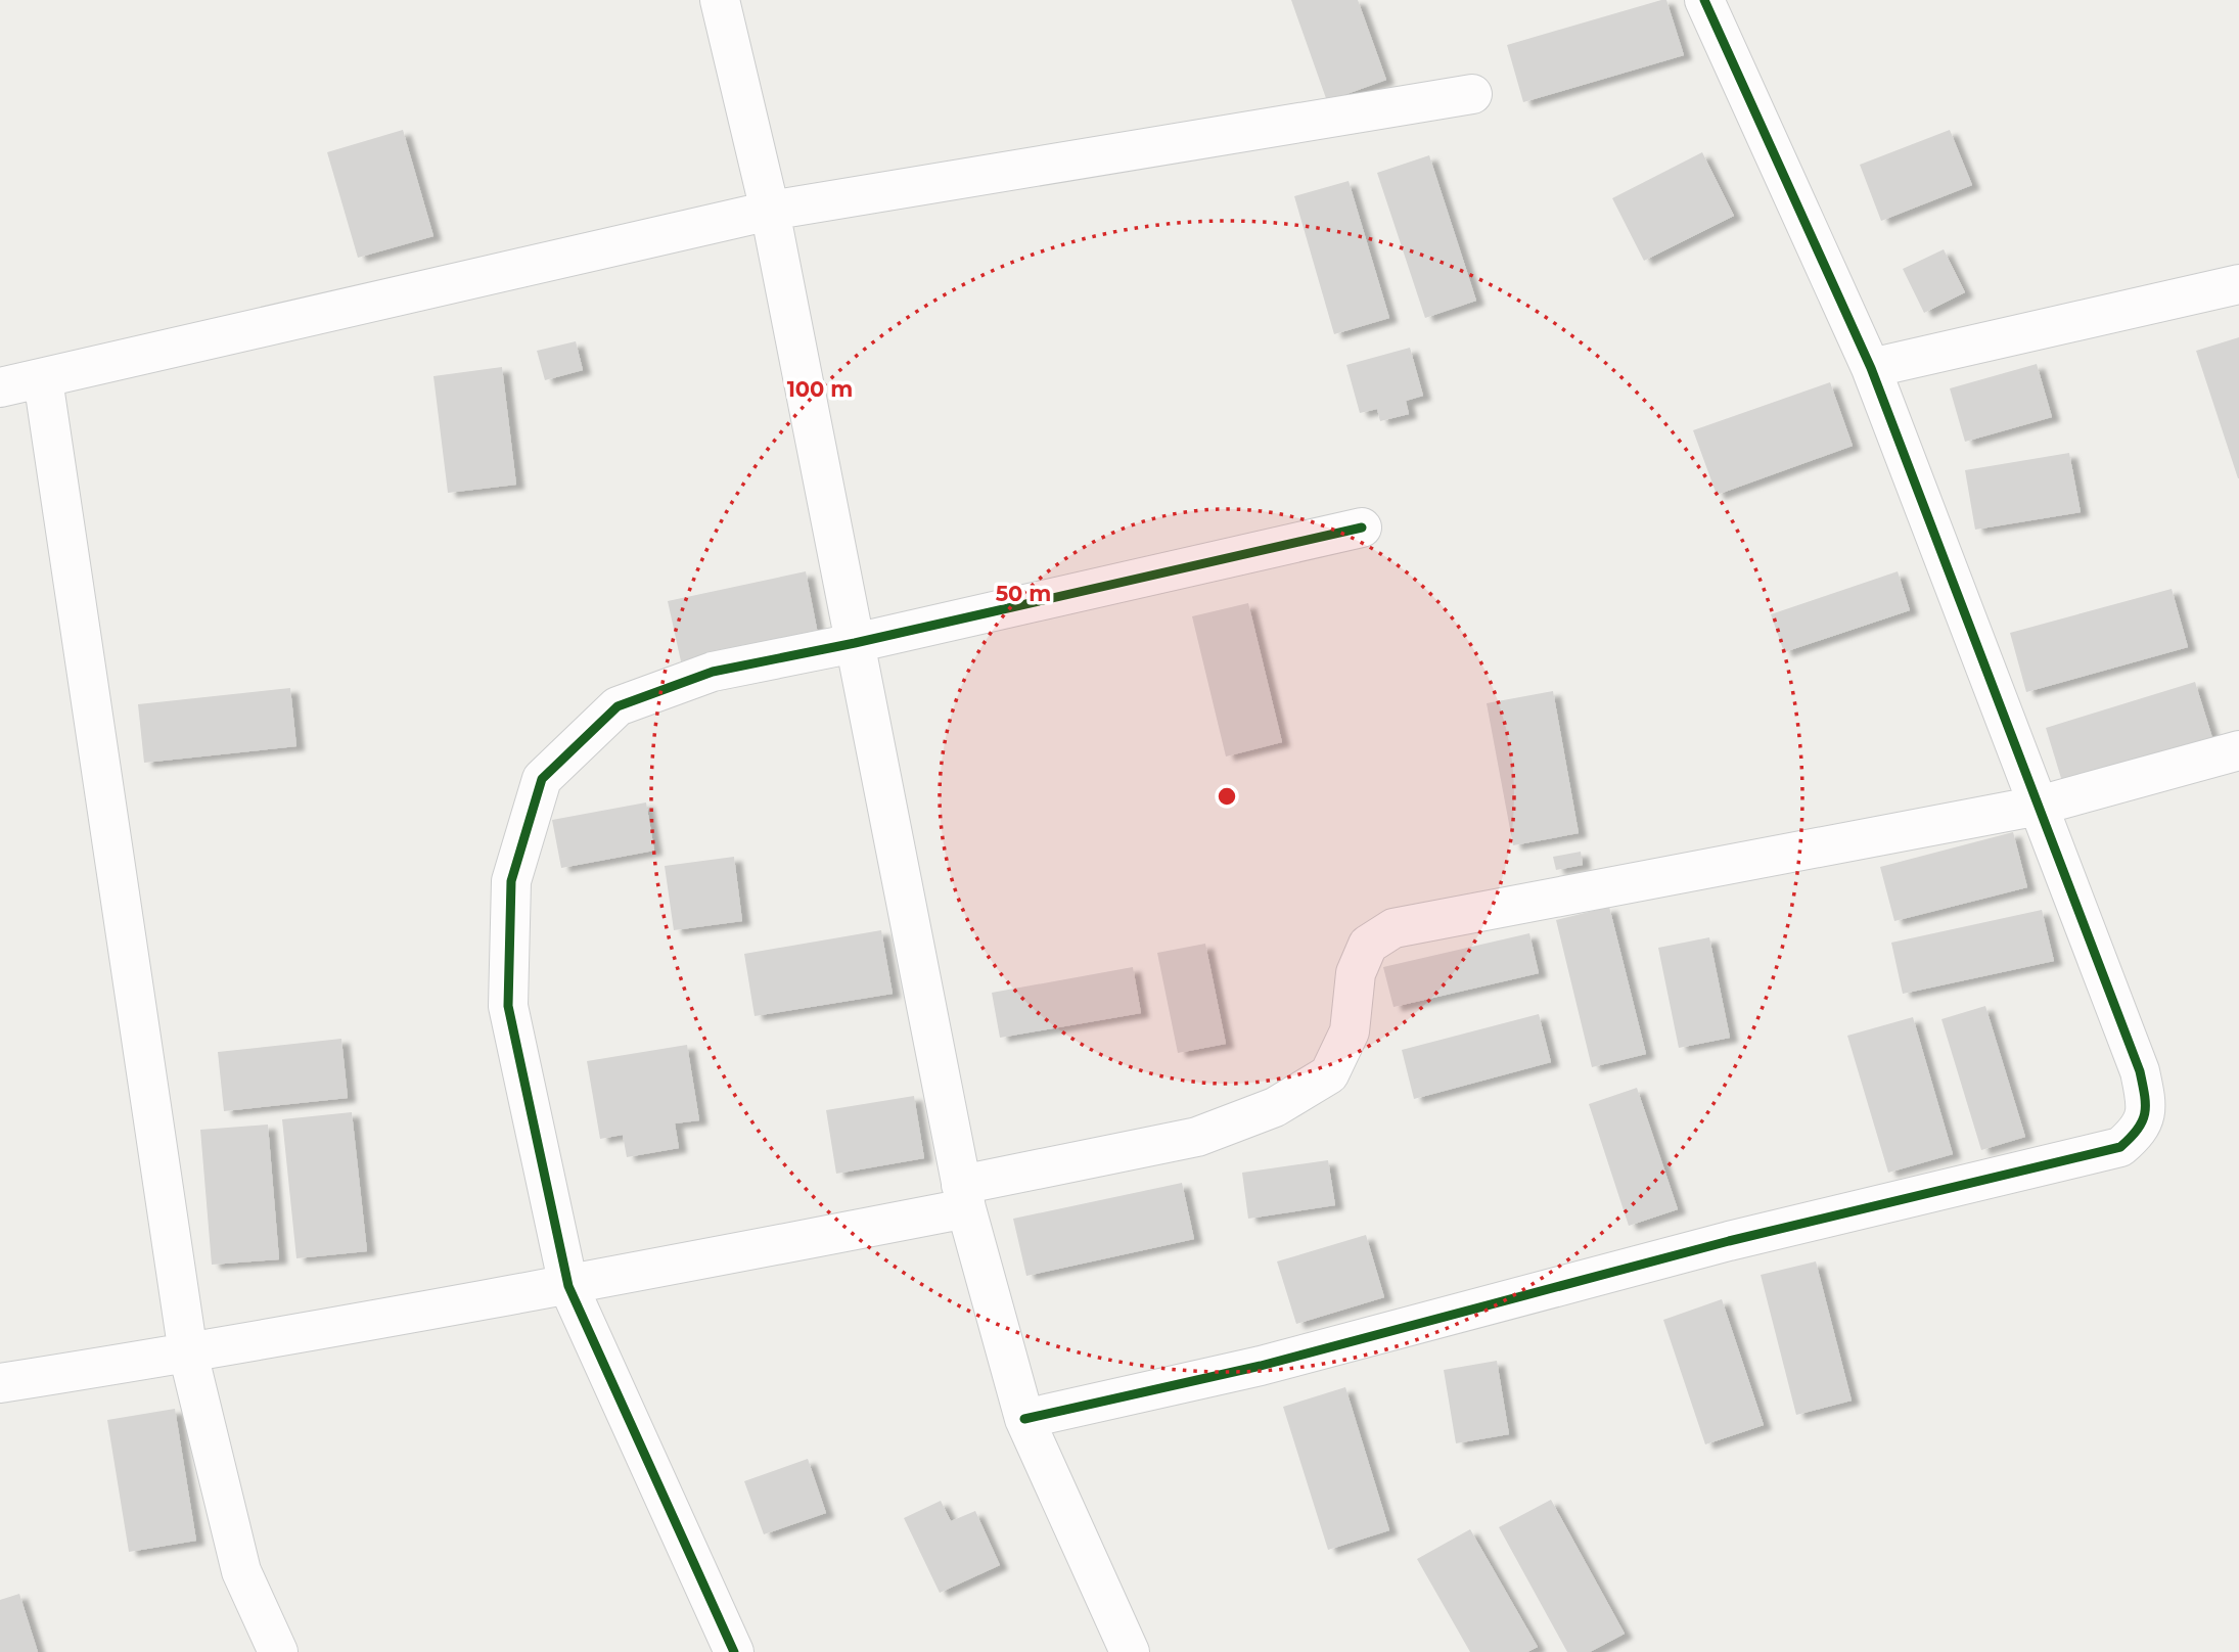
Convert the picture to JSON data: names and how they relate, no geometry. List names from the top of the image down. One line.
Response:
{"rings":["100 m","50 m"]}
